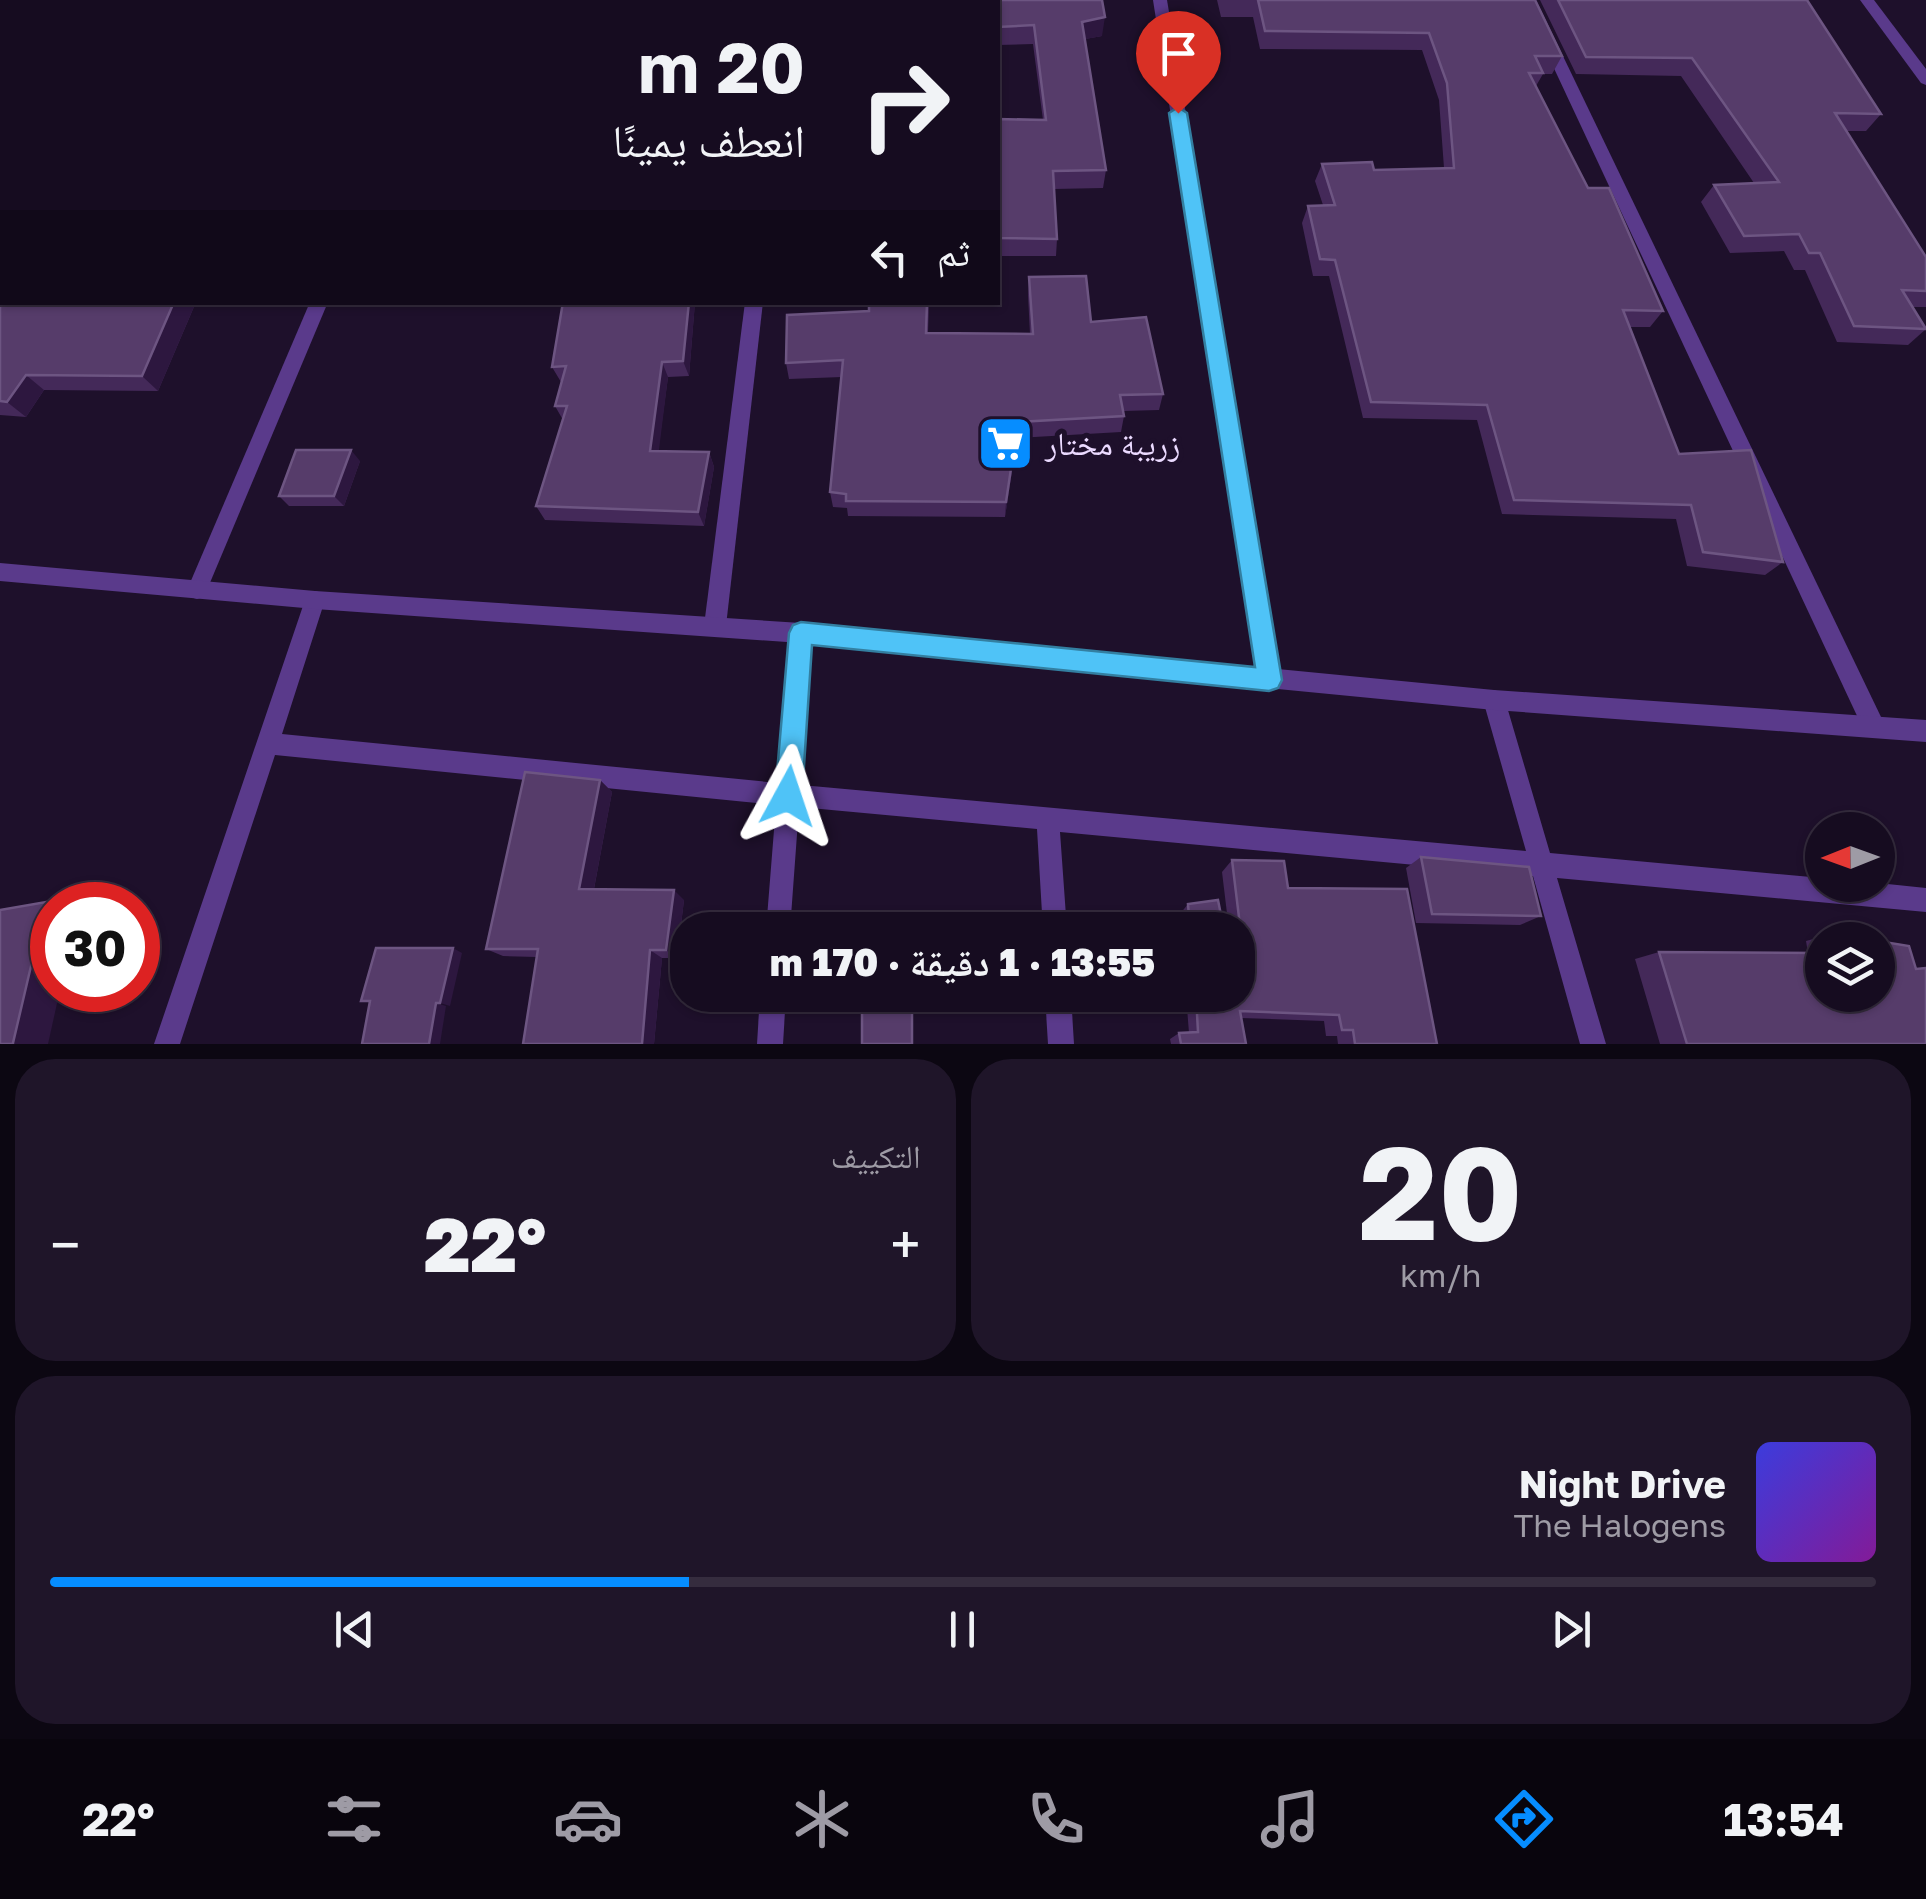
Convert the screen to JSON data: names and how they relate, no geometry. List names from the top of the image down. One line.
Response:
{"places":{"supermarket":["زريبة مختار"]},"north":"left","page":{"turn":["20 m","انعطف يمينًا"],"then":"ثم","limit":"30","trip":"13:55 · 1 دقيقة · 170 m","tile":[["20","km/h"],"التكييف"],"heat":["−","22°","+"],"song":["Night Drive","The Halogens"],"tabs":["13:54","22°"]}}
